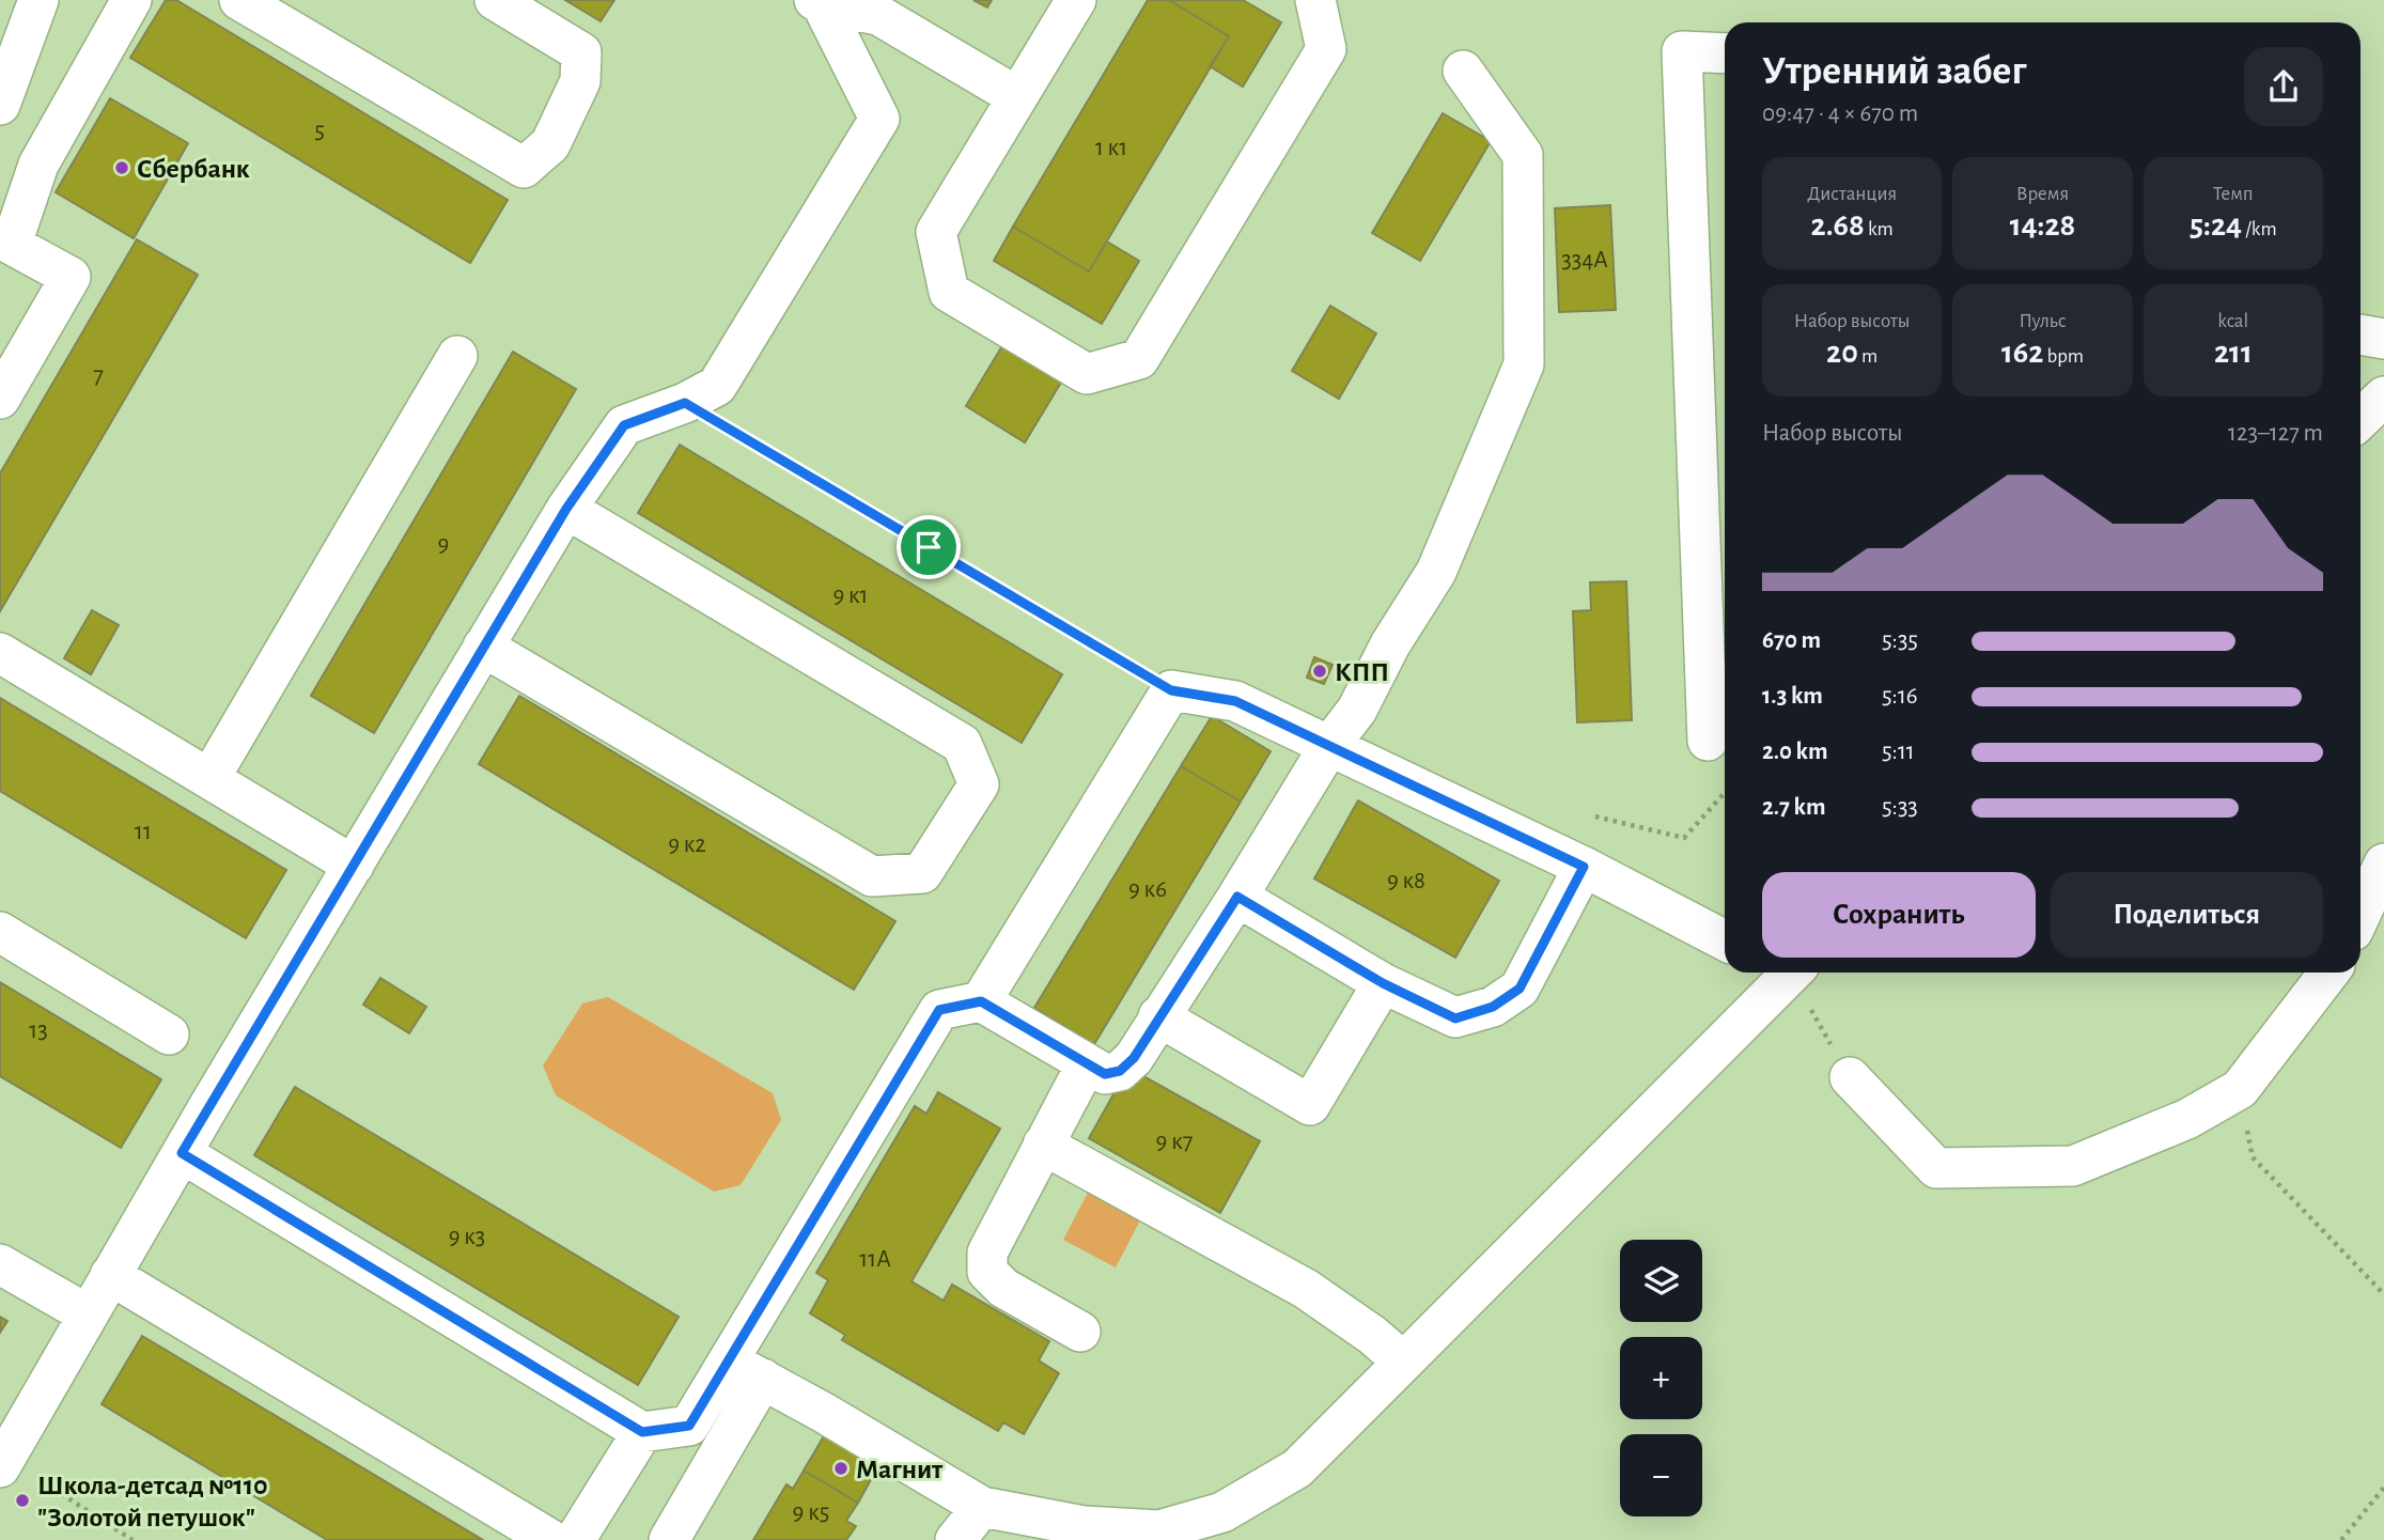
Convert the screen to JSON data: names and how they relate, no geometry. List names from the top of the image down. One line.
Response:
{"places":["Сбербанк","КПП","Магнит","Школа-детсад №110 \"Золотой петушок\""],"house_numbers":["5","1 к1","334А","7","9","9 к1","11","9 к2","9 к8","9 к6","13","9 к7","9 к3","11А","9 к5"],"page":{"heading":["Утренний забег","09:47 · 4 × 670 m"],"stats":[["Дистанция","2.68 km"],["Время","14:28"],["Темп","5:24 /km"],["Набор высоты","20 m"],["Пульс","162 bpm"],["kcal","211"]],"chart":["Набор высоты","123–127 m"],"list":[{"name":"670 m","note":"5:35"},{"name":"1.3 km","note":"5:16"},{"name":"2.0 km","note":"5:11"},{"name":"2.7 km","note":"5:33"}],"buttons":["Сохранить","Поделиться"],"map_buttons":["+","−"]}}
